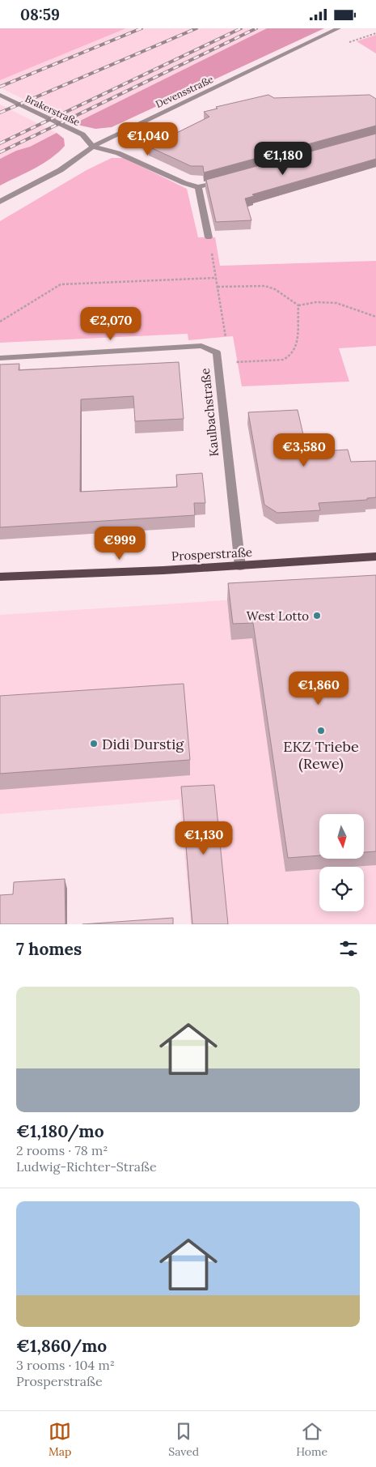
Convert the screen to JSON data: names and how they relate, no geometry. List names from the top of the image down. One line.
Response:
{"streets":{"main road":["Prosperstraße"],"street":["Devensstraße","Brakerstraße","Kaulbachstraße"]},"crossings":[["Devensstraße","Brakerstraße"],["Kaulbachstraße","Prosperstraße"]],"places":["West Lotto","EKZ Triebe (Rewe)","Didi Durstig"],"north":"bottom","page":{"status":"08:59","price":["€1,040","€1,180","€2,070","€3,580","€999","€1,860","€1,130"],"heading":"7 homes","list":[{"name":"€1,180/mo","note":"2 rooms · 78 m² · Ludwig-Richter-Straße"},{"name":"€1,860/mo","note":"3 rooms · 104 m² · Prosperstraße"}],"tabs":["Map","Saved","Home"]}}
